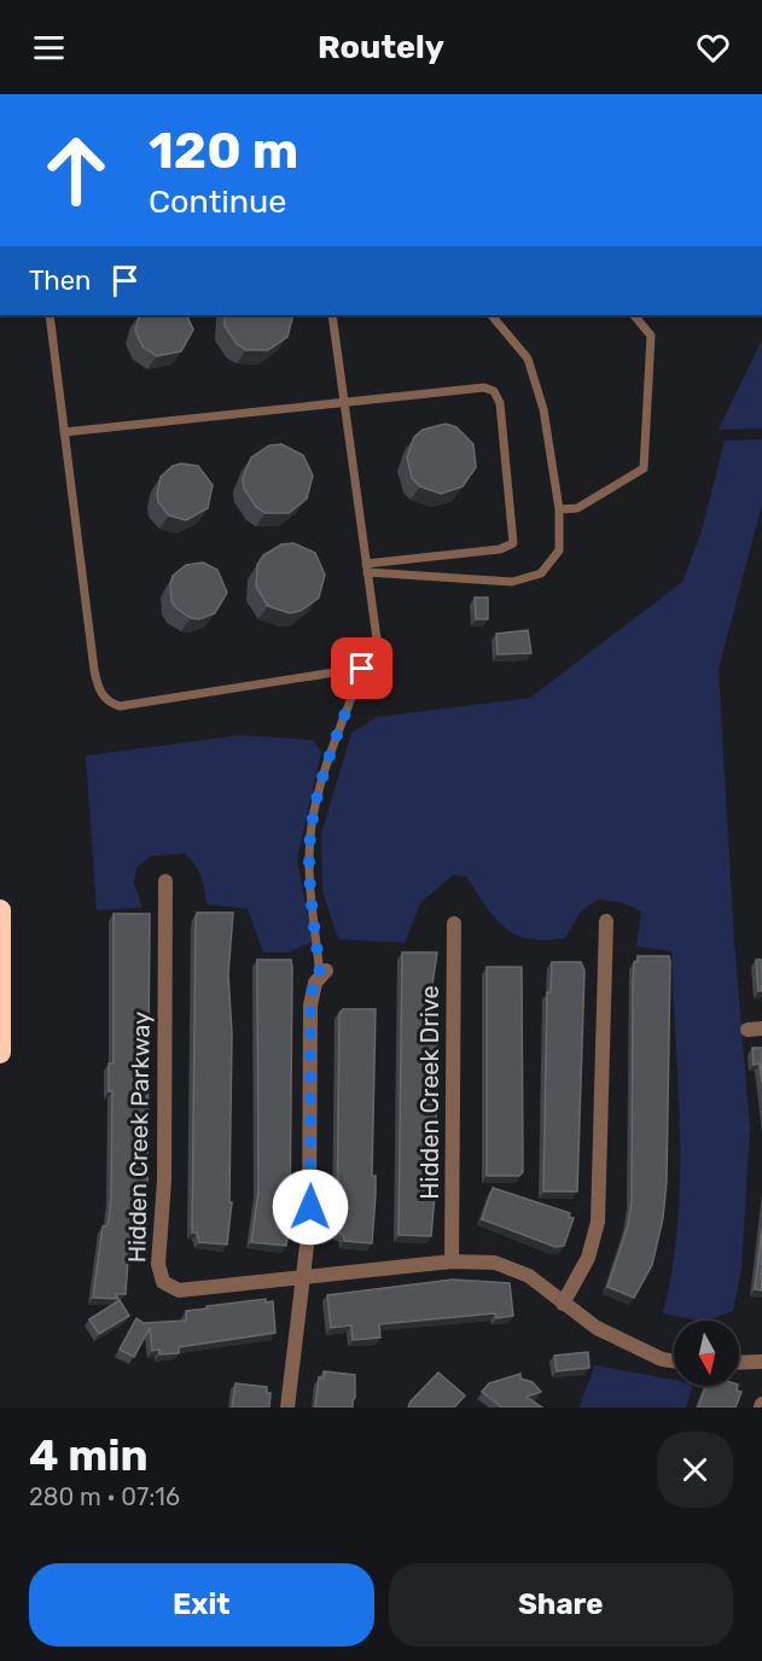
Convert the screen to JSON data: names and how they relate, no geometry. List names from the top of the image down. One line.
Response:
{"streets":{"street":["Hidden Creek Drive","Hidden Creek Parkway"]},"crossings":[["Hidden Creek Drive","Hidden Creek Parkway"]],"north":"bottom","page":{"header":"Routely","turn":["120 m","Continue"],"then":"Then","heading":["4 min","280 m · 07:16"],"buttons":["Exit","Share"]}}
